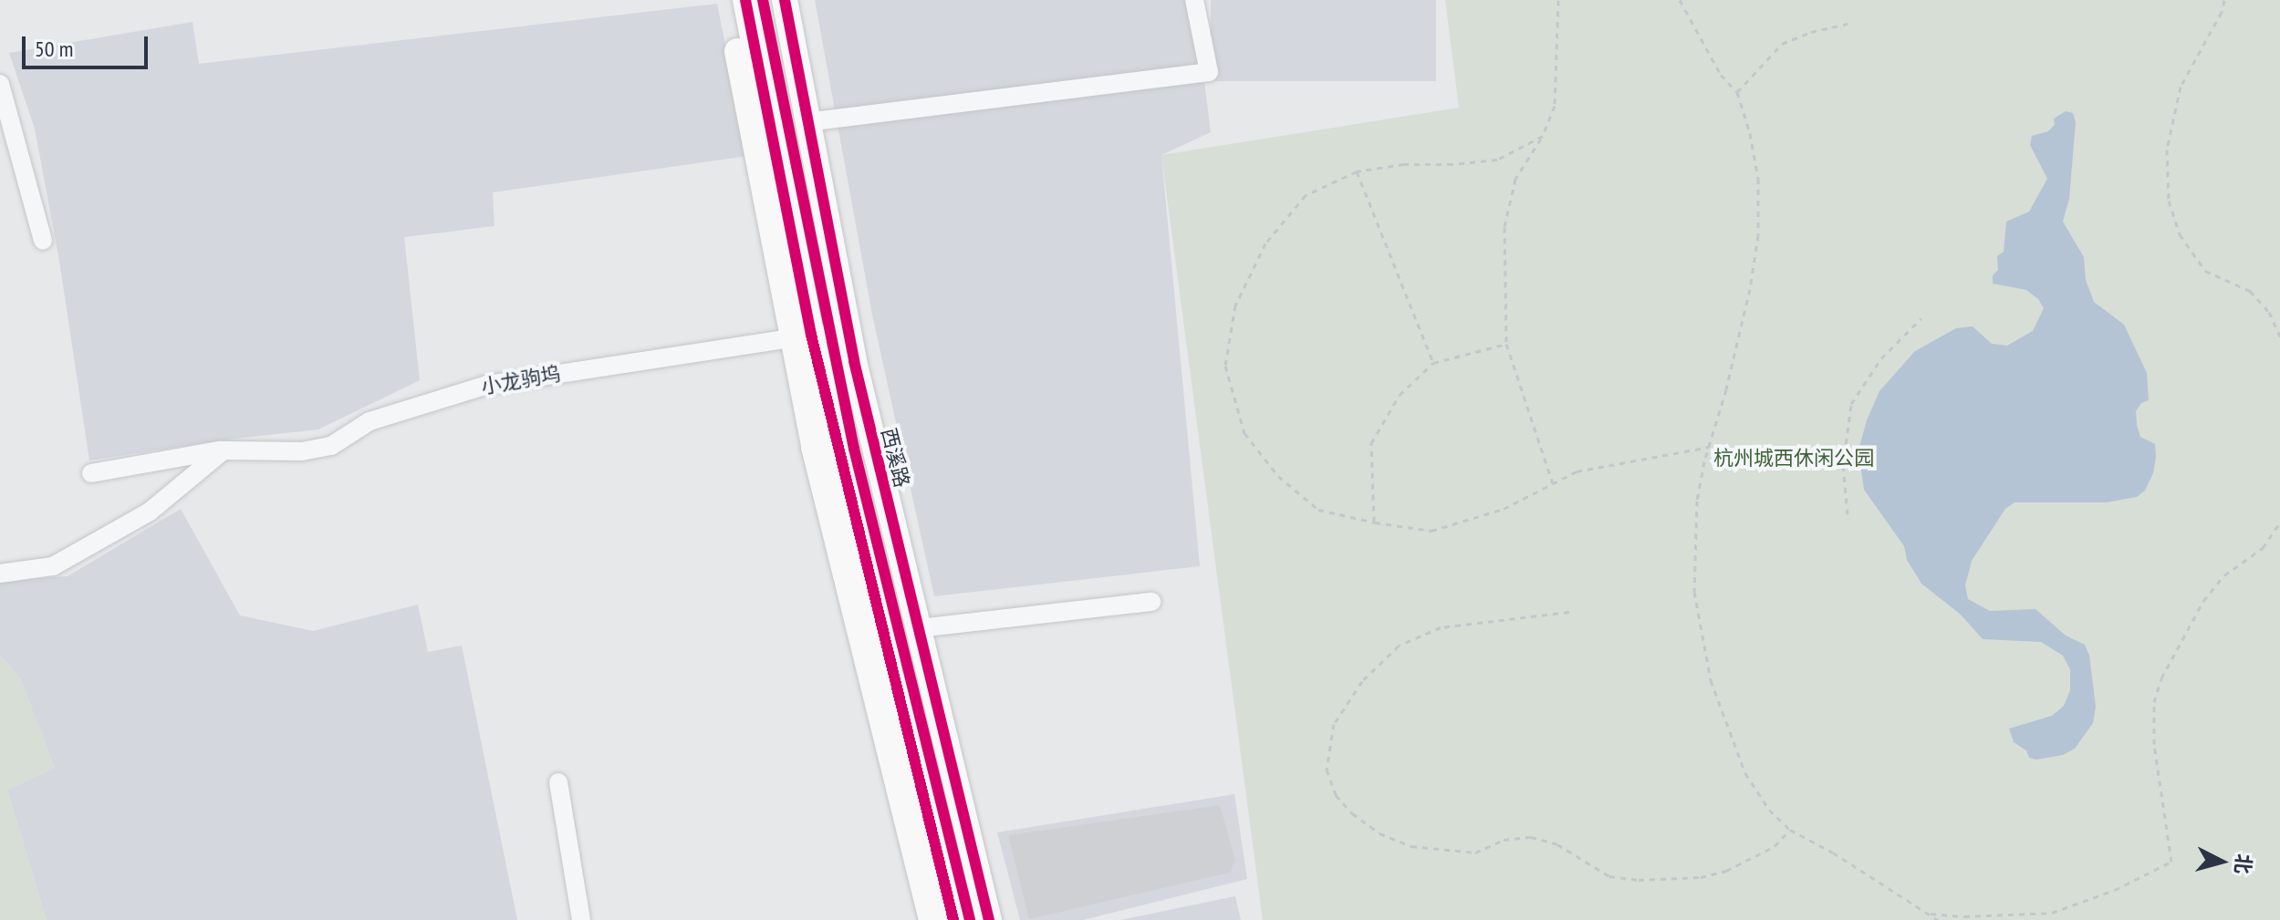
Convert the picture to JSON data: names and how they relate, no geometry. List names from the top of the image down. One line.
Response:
{"streets":{"street":["小龙驹坞","西溪路"]},"crossings":[["小龙驹坞","西溪路"]],"parks":["杭州城西休闲公园"],"scale_bar":"50 m","north":"right"}
